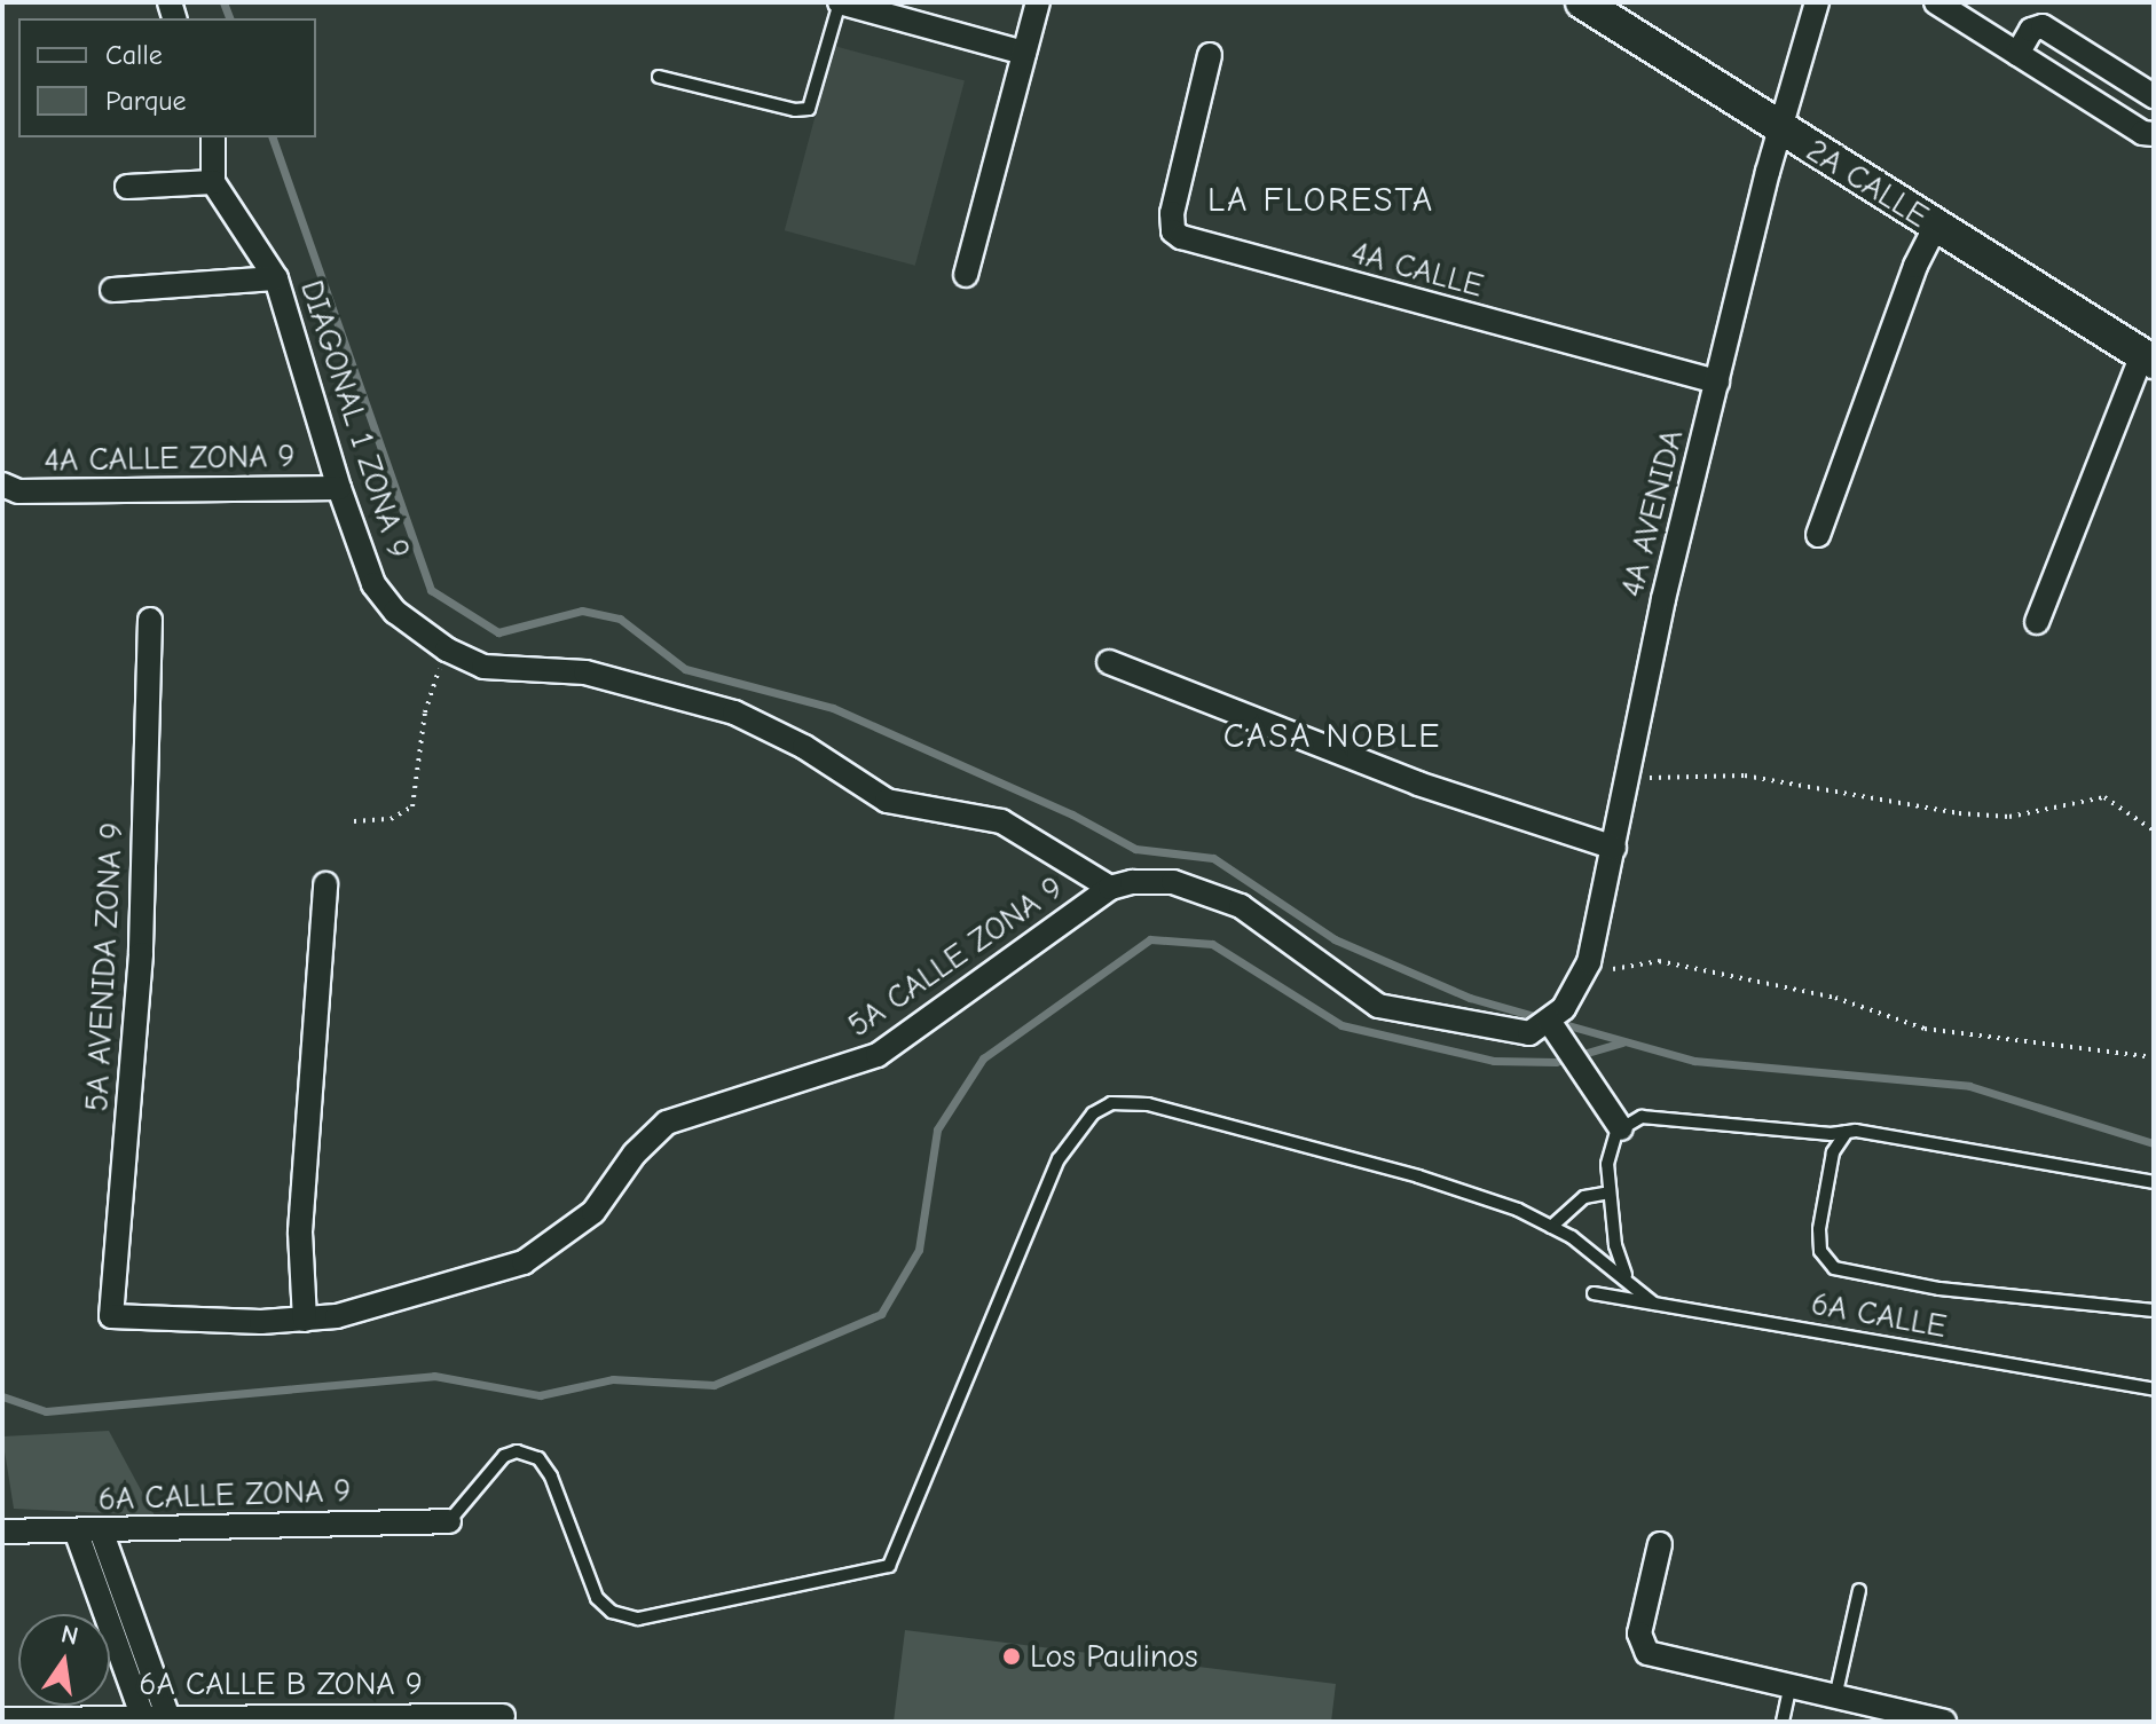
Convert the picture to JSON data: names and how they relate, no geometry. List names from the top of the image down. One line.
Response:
{"streets":{"street":["2A CALLE","4A CALLE","DIAGONAL 1 ZONA 9","4A CALLE ZONA 9","4A AVENIDA","5A CALLE ZONA 9","5A AVENIDA ZONA 9","6A CALLE ZONA 9","6A CALLE B ZONA 9"],"lane":["6A CALLE"]},"crossings":[["2A CALLE","4A AVENIDA"],["4A CALLE","4A AVENIDA"],["DIAGONAL 1 ZONA 9","4A CALLE ZONA 9"],["DIAGONAL 1 ZONA 9","5A CALLE ZONA 9"],["4A AVENIDA","5A CALLE ZONA 9"],["5A CALLE ZONA 9","5A AVENIDA ZONA 9"]],"districts":["LA FLORESTA","CASA NOBLE"],"places":["Los Paulinos"],"legend":["Calle","Parque"],"north":"top"}
